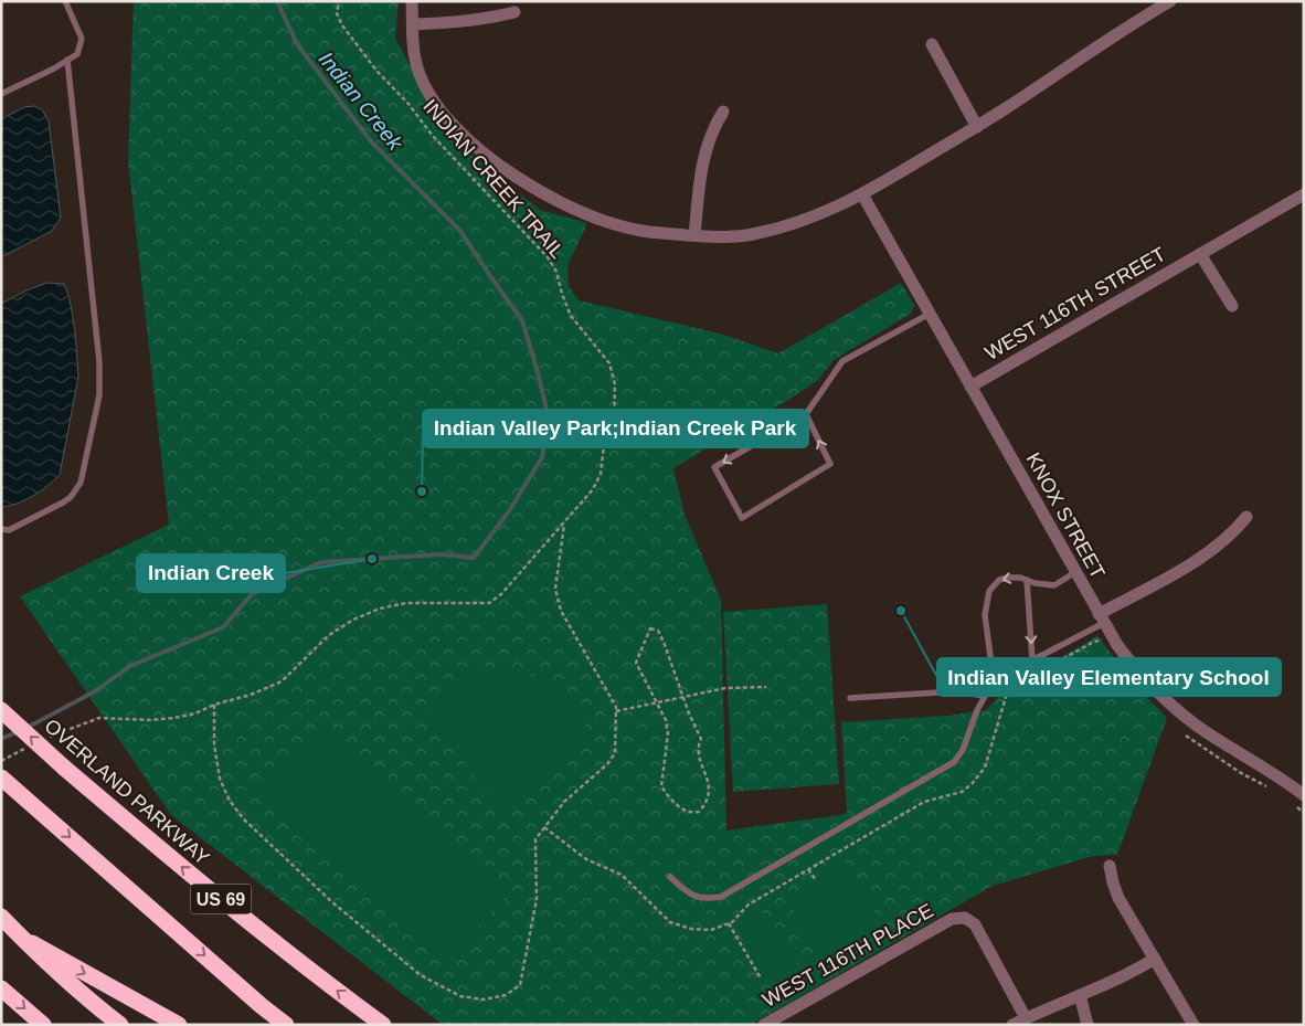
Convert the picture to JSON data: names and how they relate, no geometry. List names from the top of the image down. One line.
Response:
{"streets":{"highway":["OVERLAND PARKWAY","US 69"],"street":["WEST 116TH STREET","KNOX STREET","WEST 116TH PLACE"],"path":["INDIAN CREEK TRAIL"]},"crossings":[["WEST 116TH STREET","KNOX STREET"]],"water":["Indian Creek"],"places":["Indian Valley Park;Indian Creek Park","Indian Creek","Indian Valley Elementary School"]}
